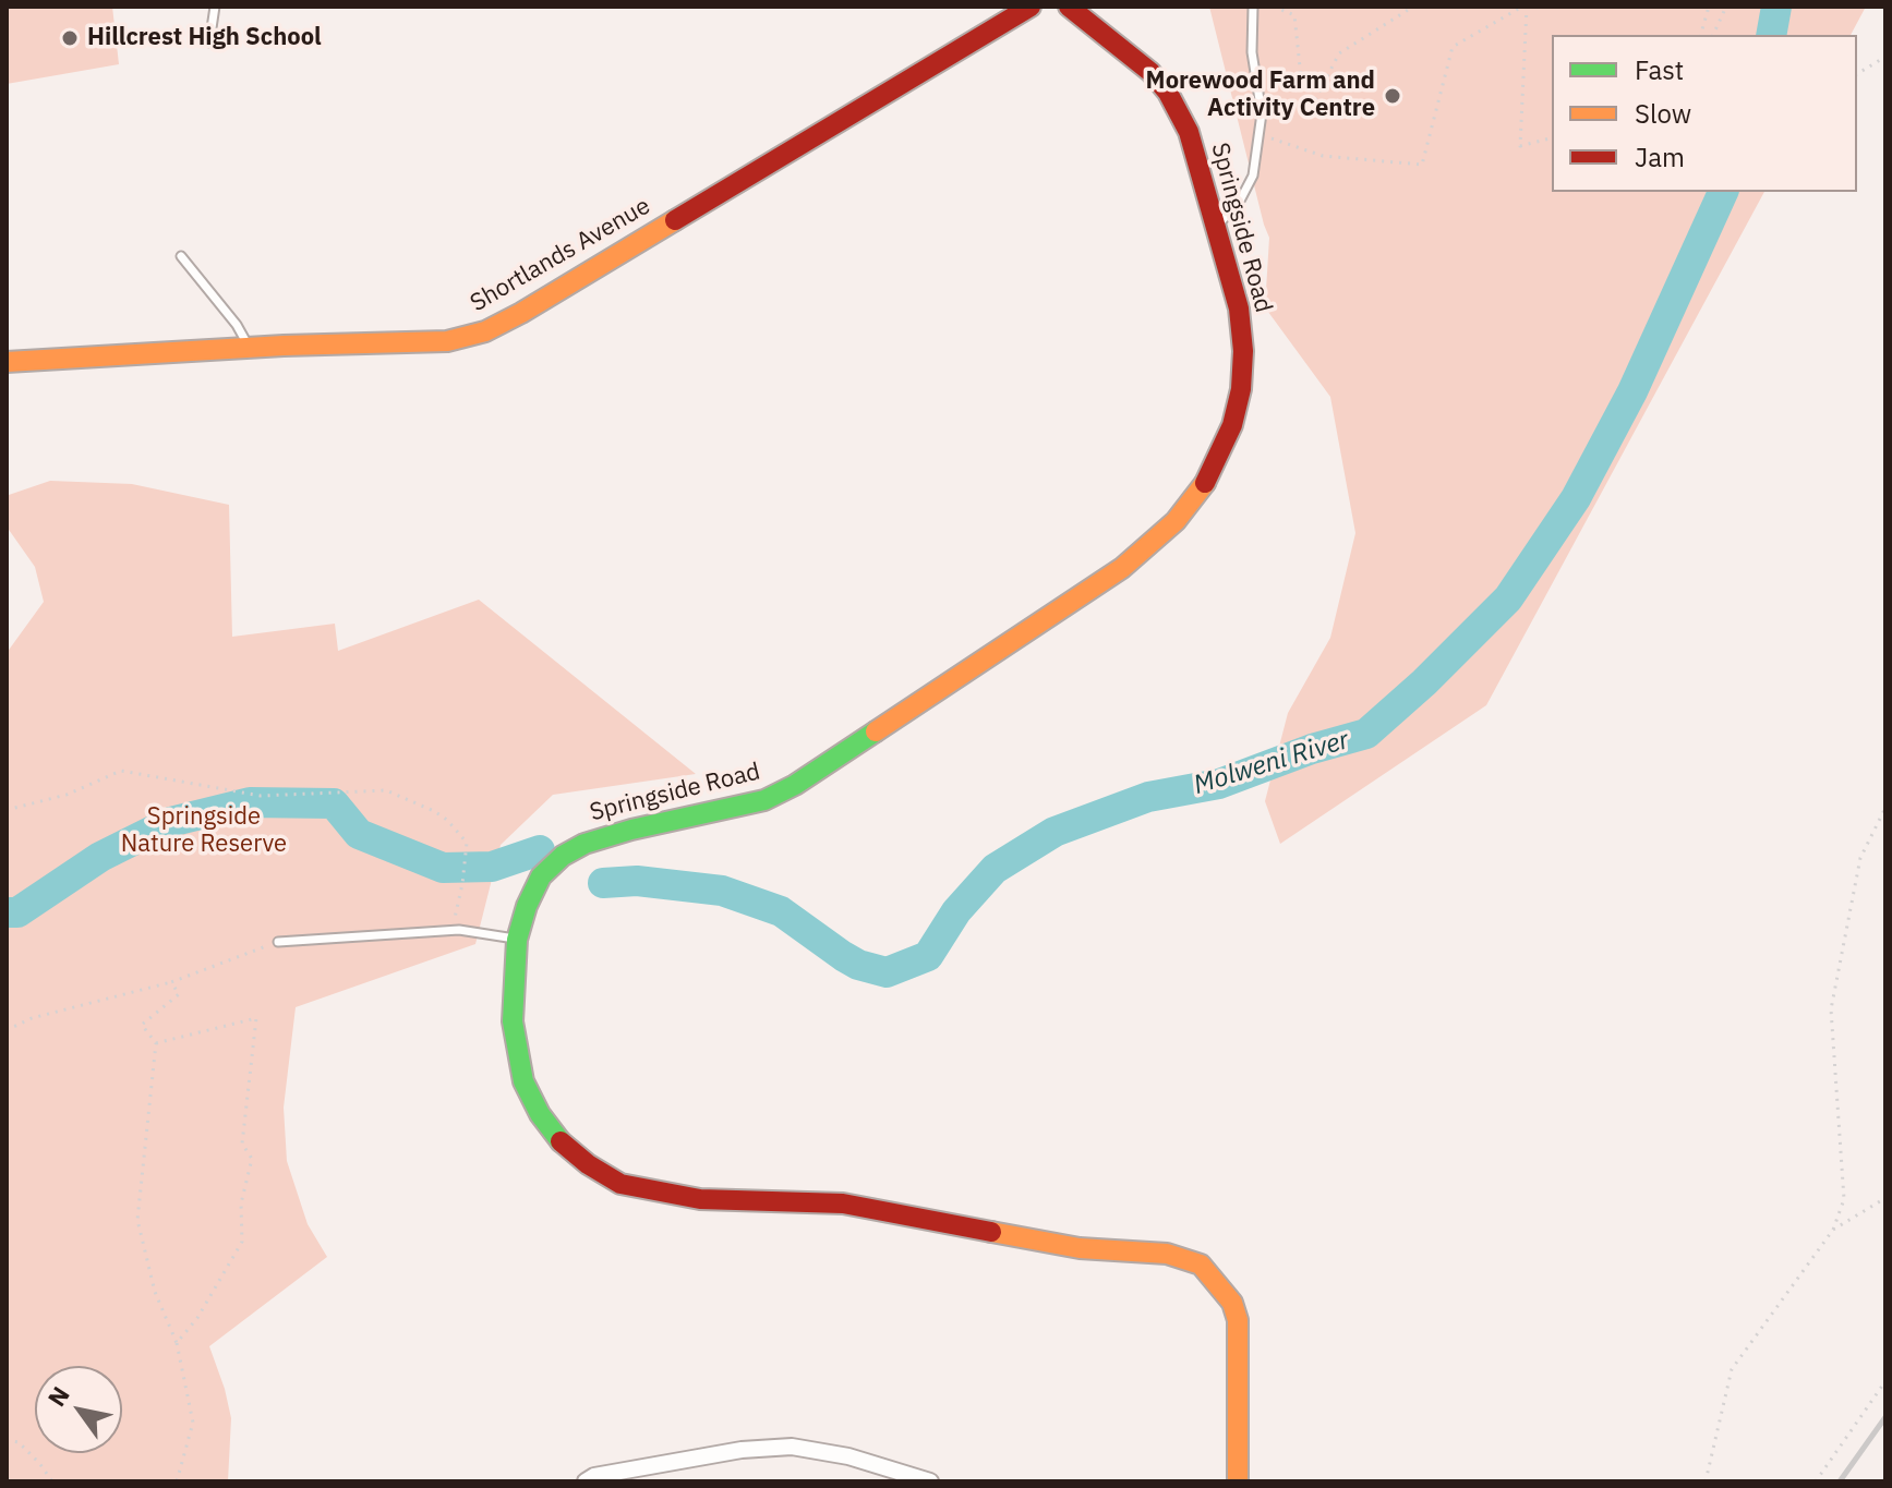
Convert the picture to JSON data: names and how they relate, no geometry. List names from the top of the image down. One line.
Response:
{"streets":{"street":["Springside Road","Shortlands Avenue"]},"water":["Molweni River"],"parks":["Springside Nature Reserve"],"places":["Hillcrest High School","Morewood Farm and Activity Centre"],"legend":["Fast","Slow","Jam"],"north":"top left"}
